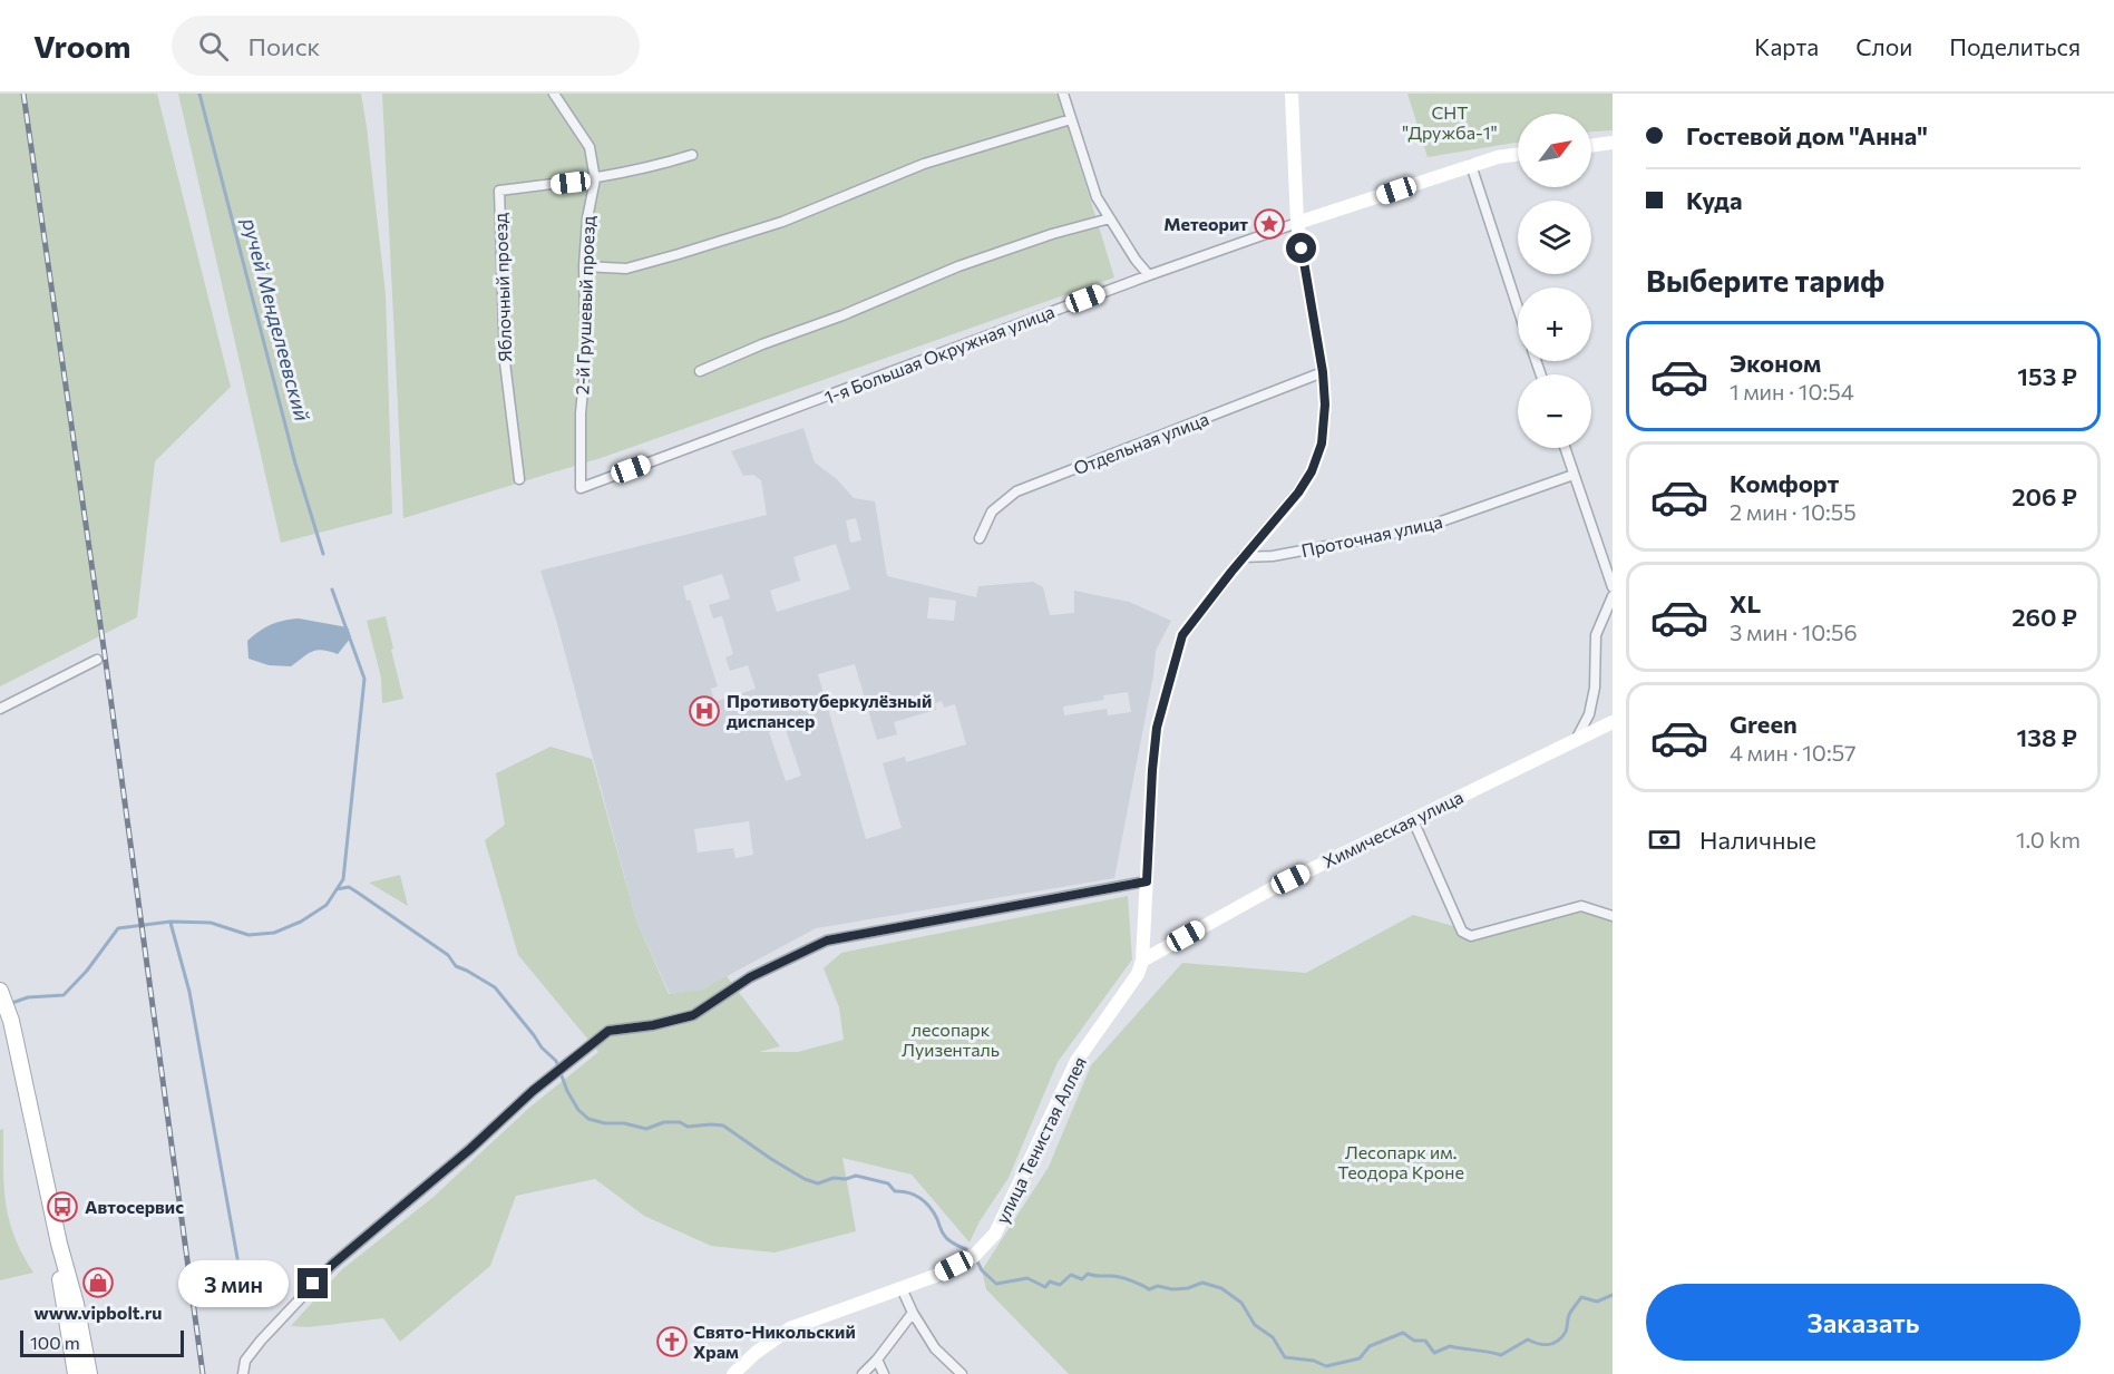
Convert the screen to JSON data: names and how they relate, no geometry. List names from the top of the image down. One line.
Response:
{"streets":{"main road":["1-я Большая Окружная улица","Химическая улица","улица Тенистая Аллея"],"street":["Яблочный проезд","2-й Грушевый проезд","Отдельная улица","Проточная улица"]},"crossings":[["Яблочный проезд","2-й Грушевый проезд"],["2-й Грушевый проезд","1-я Большая Окружная улица"],["1-я Большая Окружная улица","улица Тенистая Аллея"],["Отдельная улица","улица Тенистая Аллея"],["Проточная улица","улица Тенистая Аллея"],["Химическая улица","улица Тенистая Аллея"]],"water":["ручей Менделеевский"],"parks":["СНТ \"Дружба-1\"","лесопарк Луизенталь","Лесопарк им. Теодора Кроне"],"places":{"place":["Метеорит"],"hospital":["Противотуберкулёзный диспансер"],"bus stop":["Автосервис"],"shop":["www.vipbolt.ru"],"church":["Свято-Никольский Храм"]},"scale_bar":"100 m","north":"top right","page":{"header":"Vroom","search":"Поиск","nav":["Карта","Слои","Поделиться"],"banner":["Гостевой дом \"Анна\"","Куда"],"map_buttons":["+","−"],"heading":"Выберите тариф","list":[{"name":"Эконом","note":"1 мин · 10:54","value":"153 ₽"},{"name":"Комфорт","note":"2 мин · 10:55","value":"206 ₽"},{"name":"XL","note":"3 мин · 10:56","value":"260 ₽"},{"name":"Green","note":"4 мин · 10:57","value":"138 ₽"}],"pay":["Наличные","1.0 km"],"bubble":"3 мин","buttons":"Заказать","scale":"100 m"}}
